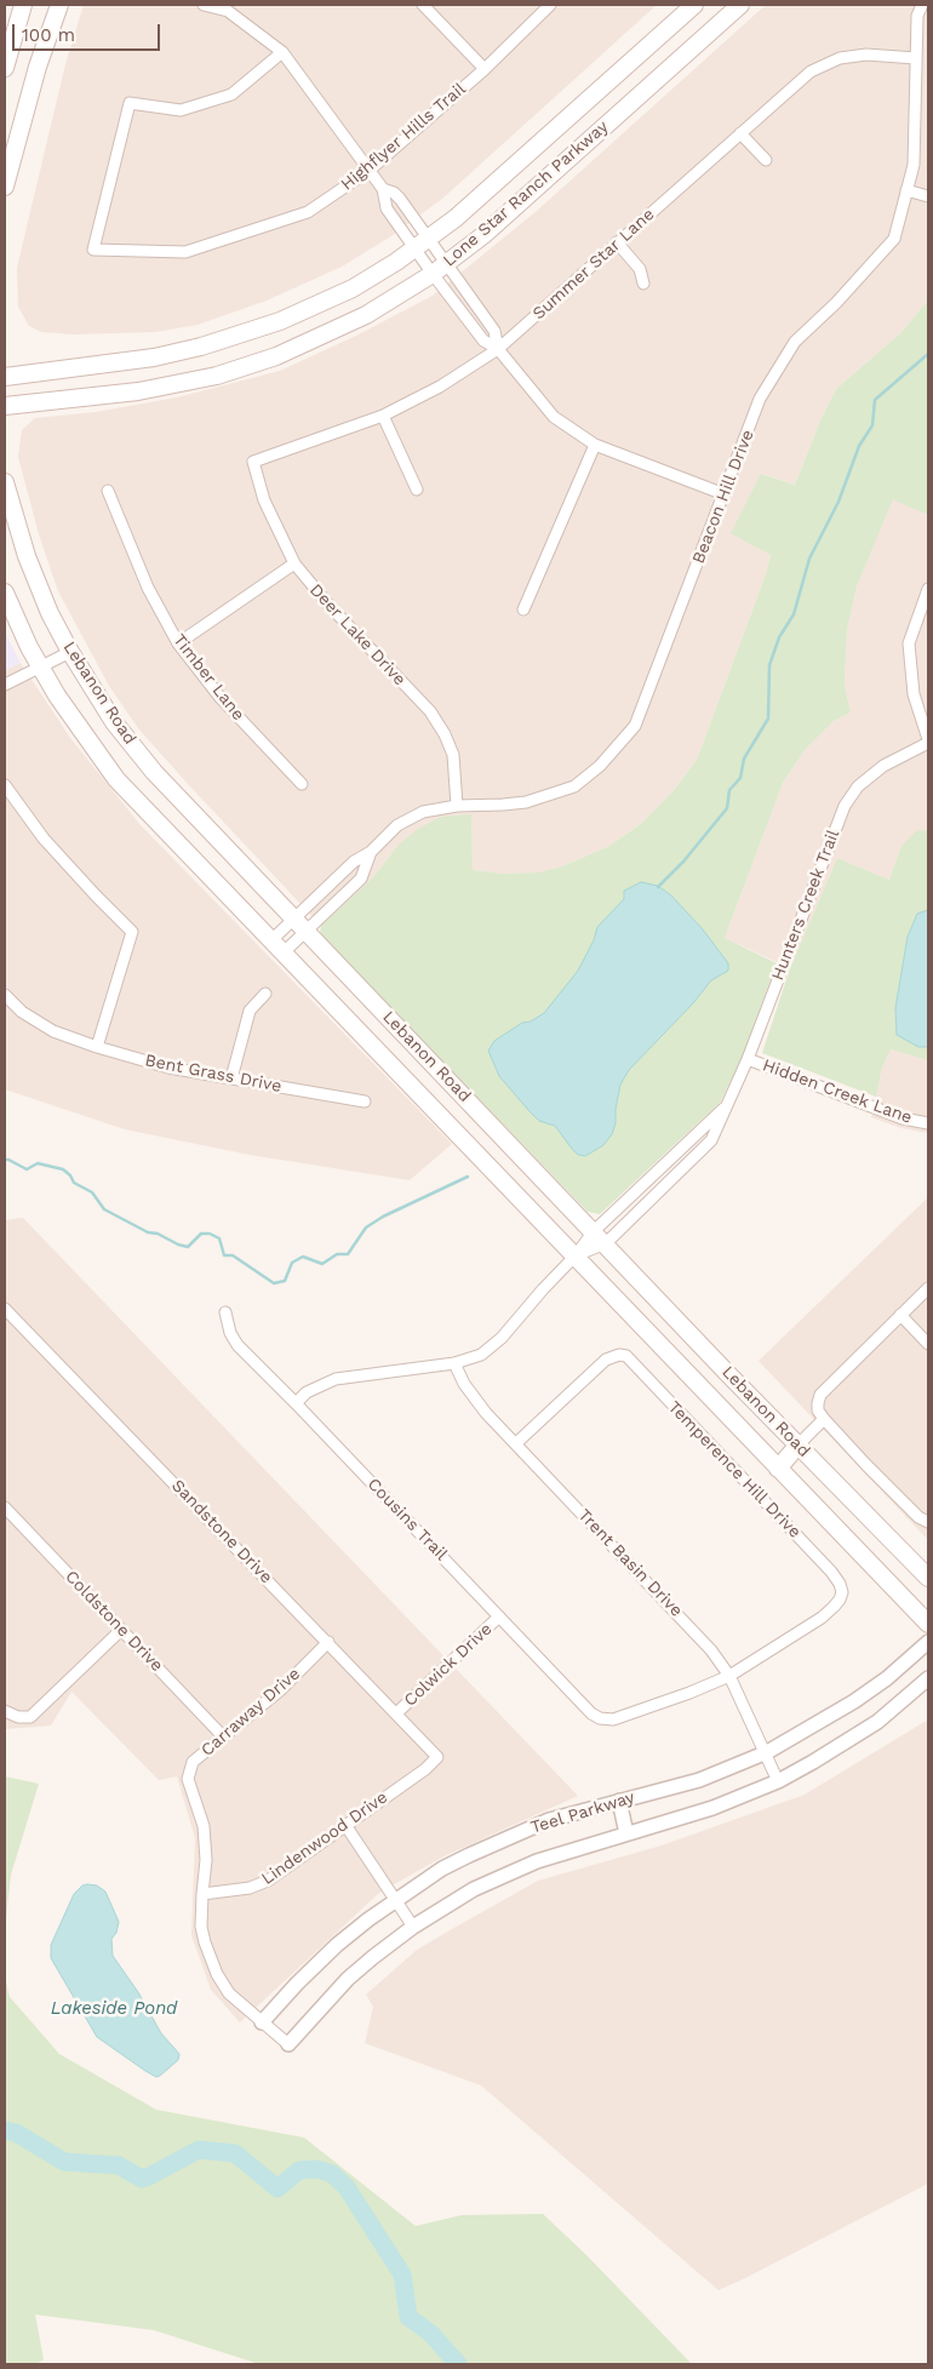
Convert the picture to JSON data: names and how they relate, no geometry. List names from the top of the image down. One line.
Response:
{"streets":{"main road":["Lone Star Ranch Parkway","Lebanon Road"],"street":["Highflyer Hills Trail","Summer Star Lane","Beacon Hill Drive","Deer Lake Drive","Timber Lane","Hunters Creek Trail","Bent Grass Drive","Hidden Creek Lane","Temperence Hill Drive","Cousins Trail","Sandstone Drive","Trent Basin Drive","Coldstone Drive","Colwick Drive","Carraway Drive","Teel Parkway","Lindenwood Drive"]},"crossings":[["Summer Star Lane","Beacon Hill Drive"],["Summer Star Lane","Deer Lake Drive"],["Beacon Hill Drive","Deer Lake Drive"],["Beacon Hill Drive","Lebanon Road"],["Lebanon Road","Hunters Creek Trail"],["Hunters Creek Trail","Hidden Creek Lane"],["Hunters Creek Trail","Cousins Trail"],["Hunters Creek Trail","Trent Basin Drive"],["Temperence Hill Drive","Cousins Trail"],["Temperence Hill Drive","Trent Basin Drive"],["Cousins Trail","Trent Basin Drive"],["Cousins Trail","Colwick Drive"],["Sandstone Drive","Colwick Drive"],["Sandstone Drive","Carraway Drive"],["Sandstone Drive","Lindenwood Drive"],["Trent Basin Drive","Teel Parkway"],["Coldstone Drive","Carraway Drive"],["Carraway Drive","Teel Parkway"],["Carraway Drive","Lindenwood Drive"]],"water":["Lakeside Pond"],"scale_bar":"100 m"}
